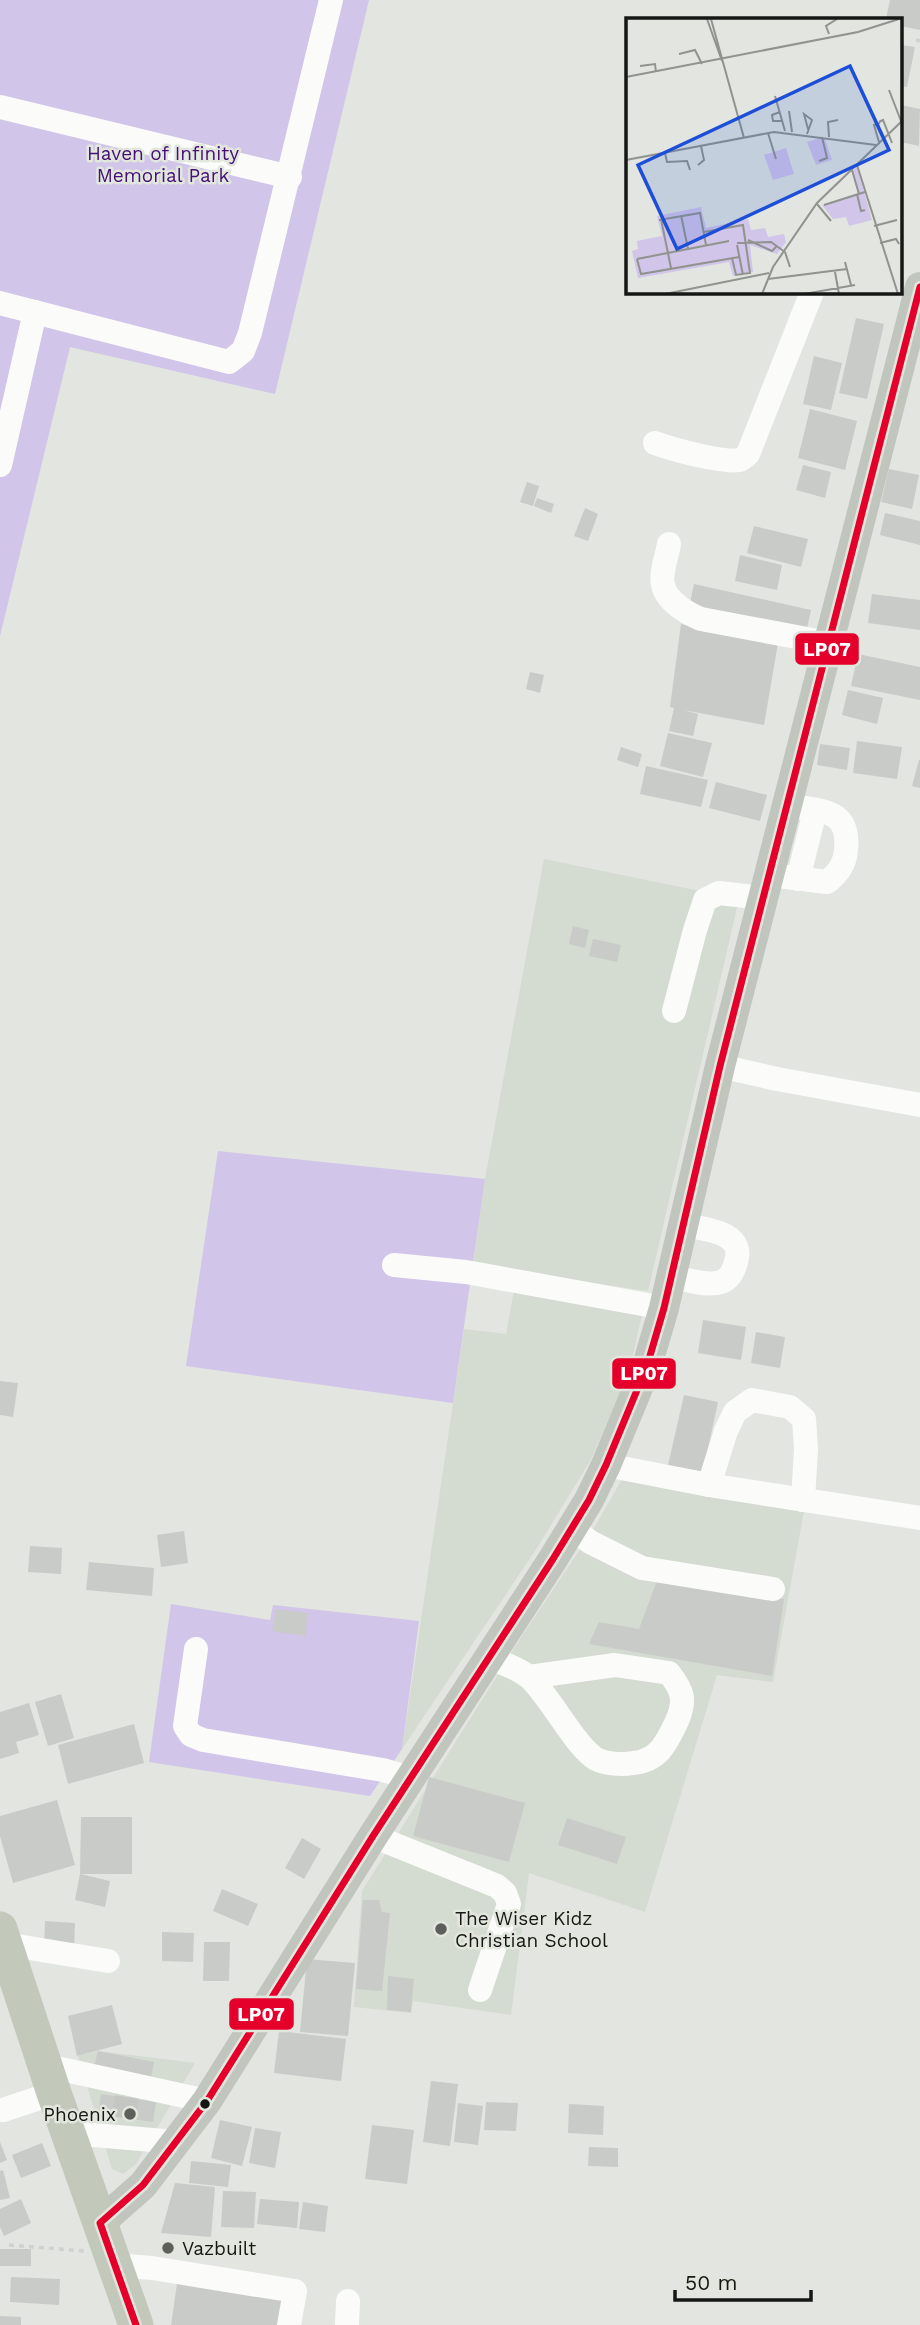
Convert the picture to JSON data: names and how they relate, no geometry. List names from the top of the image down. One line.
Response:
{"parks":["Haven of Infinity Memorial Park"],"places":["The Wiser Kidz Christian School","Phoenix","Vazbuilt"],"lines":["transit line LP07"],"scale_bar":"50 m"}
